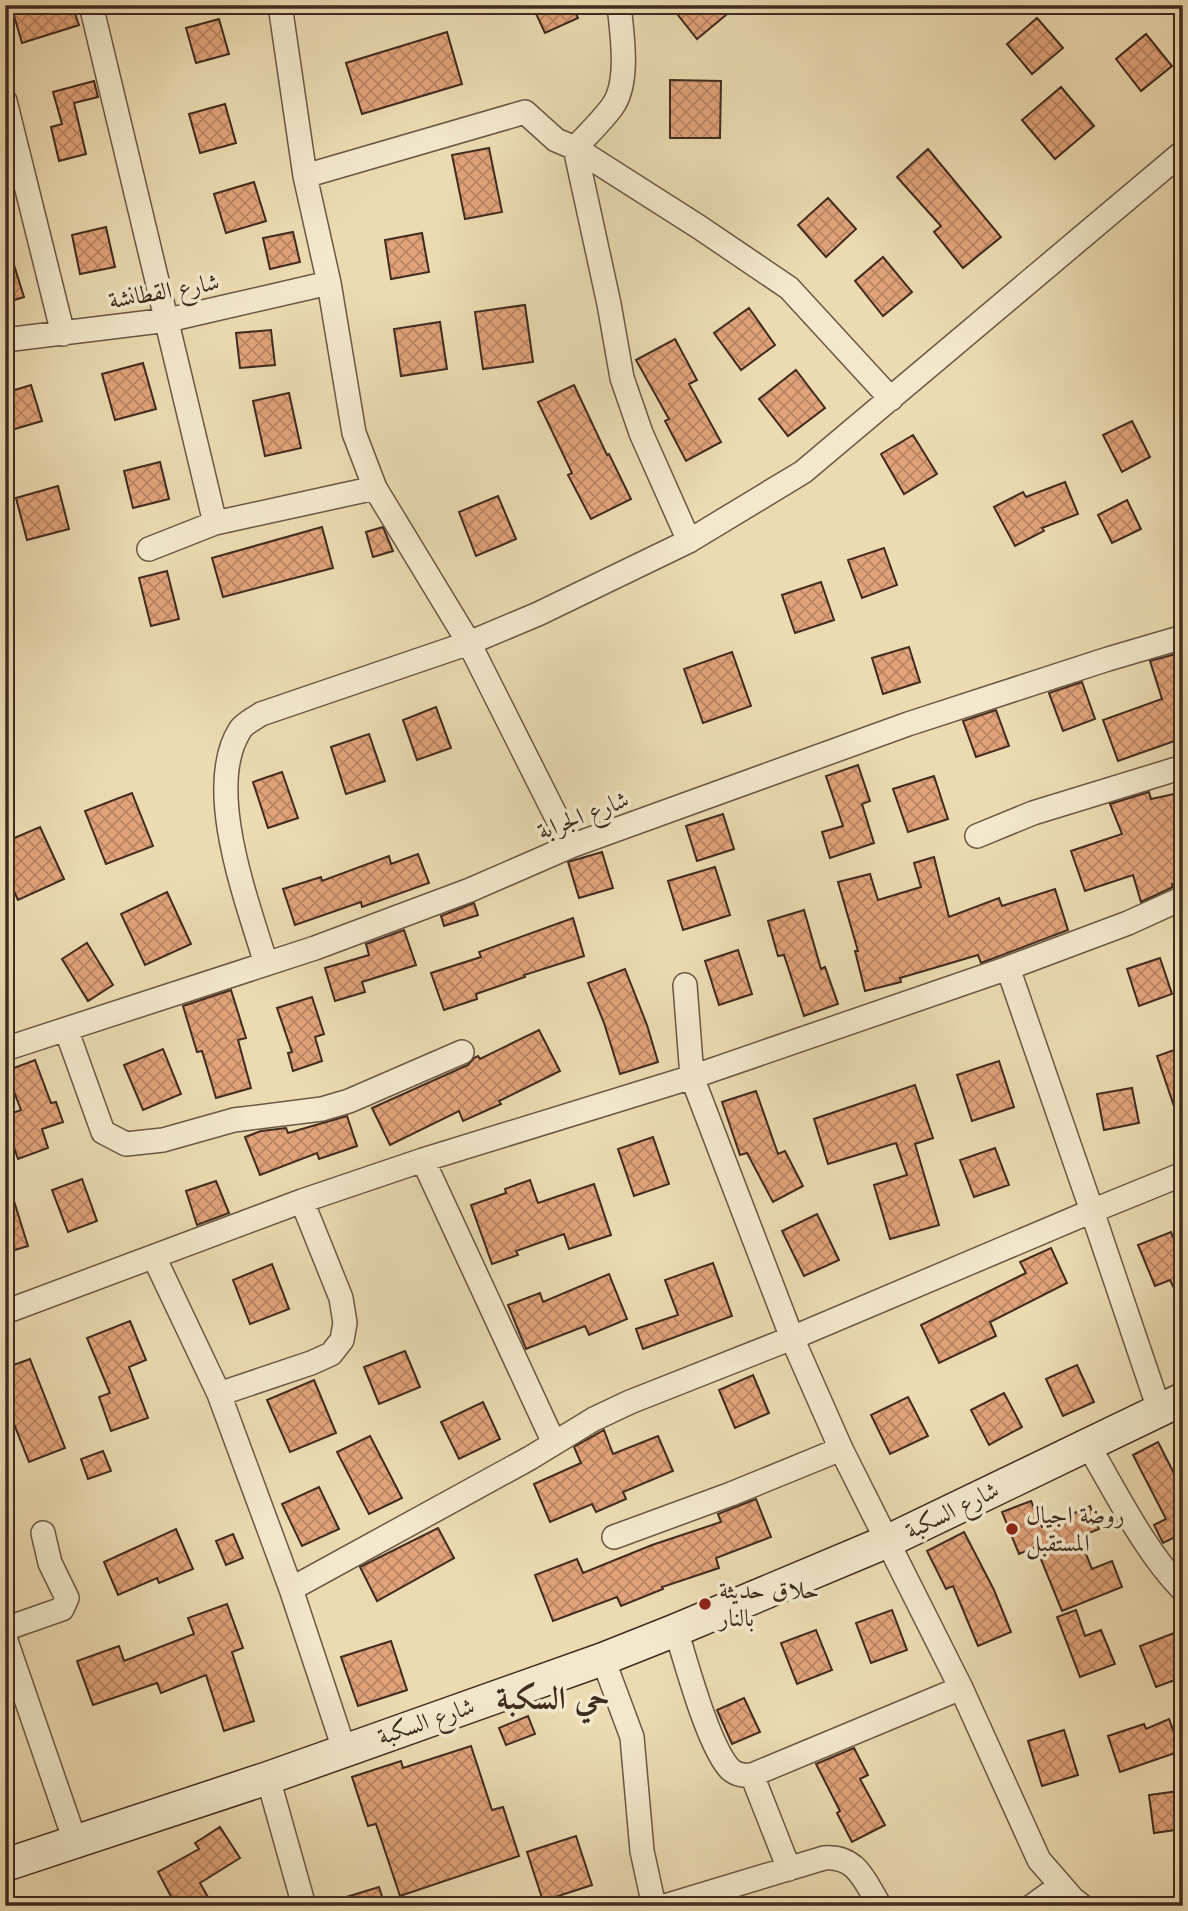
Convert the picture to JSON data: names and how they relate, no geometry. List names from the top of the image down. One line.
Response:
{"streets":{"main road":["شارع السكبة"],"street":["شارع القطانشة","شارع الجرابة"]},"districts":["حي السكبة"],"places":["روضة اجيال المستقبل","حلاق حديثة بالنار"]}
